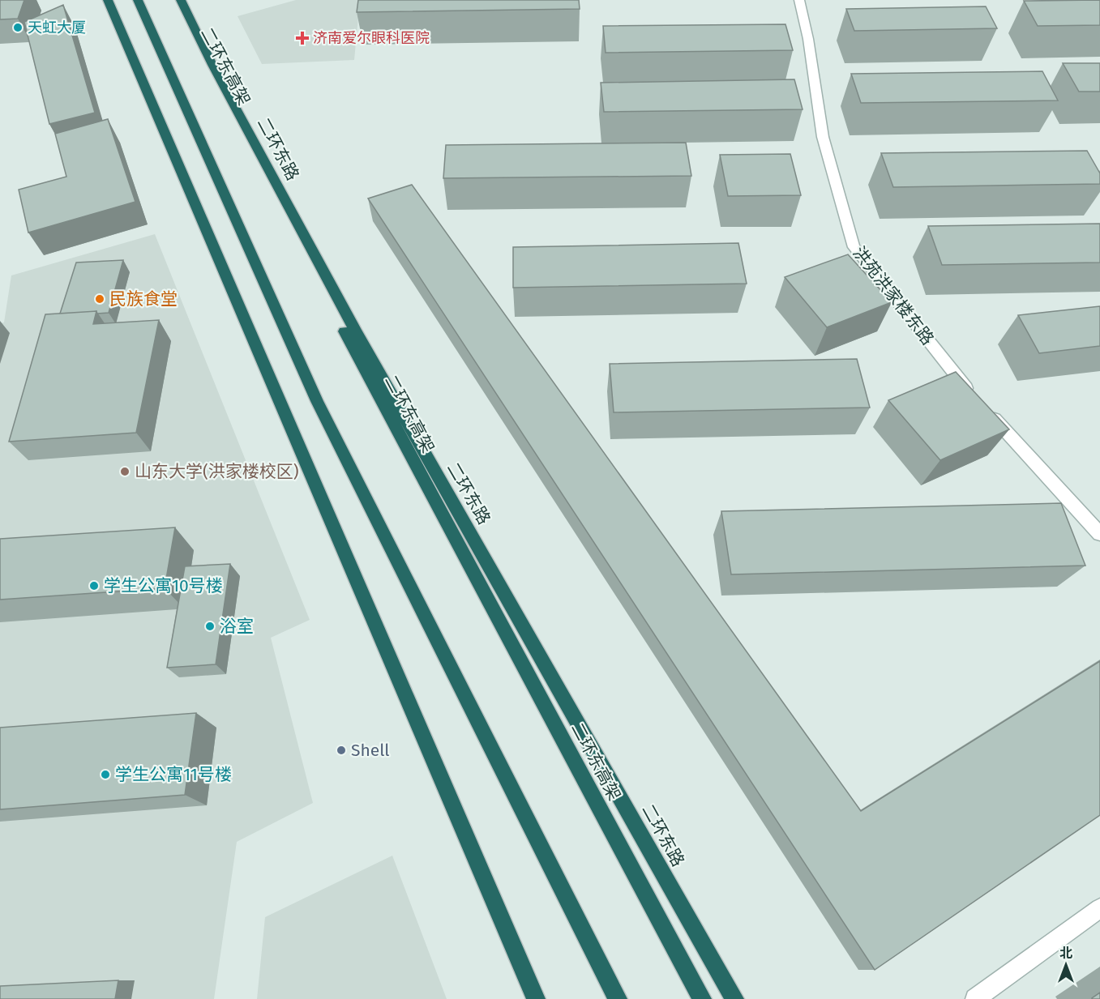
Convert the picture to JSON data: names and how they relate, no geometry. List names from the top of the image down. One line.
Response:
{"streets":{"highway":["二环东高架","二环东路"],"street":["洪苑洪家楼东路"]},"places":{"other":["天虹大厦","民族食堂","山东大学(洪家楼校区)","学生公寓10号楼","浴室","Shell","学生公寓11号楼"],"health":["济南爱尔眼科医院"]},"north":"top"}
